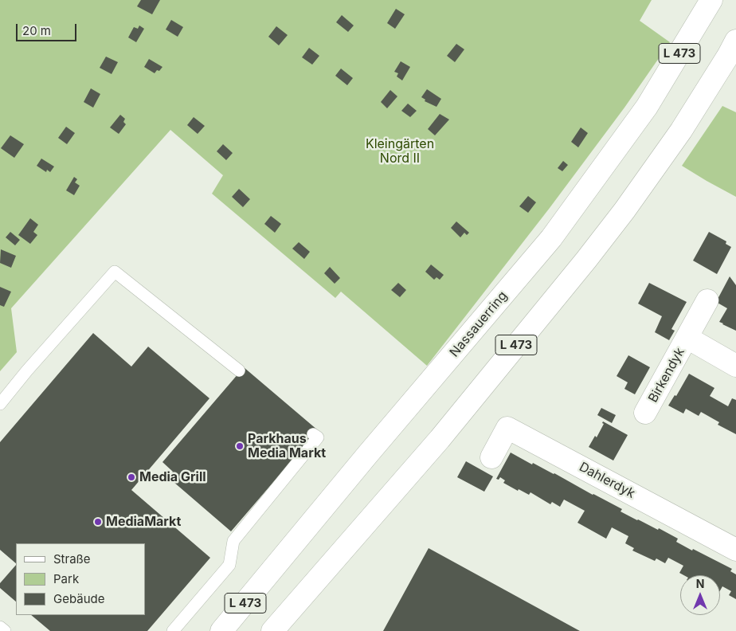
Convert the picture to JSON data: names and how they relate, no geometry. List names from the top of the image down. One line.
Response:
{"streets":{"main road":["L 473","Nassauerring","Birkendyk","Dahlerdyk"]},"parks":["Kleingärten Nord II"],"places":["Parkhaus Media Markt","Media Grill","MediaMarkt"],"legend":["Straße","Park","Gebäude"],"scale_bar":"20 m","north":"top"}
